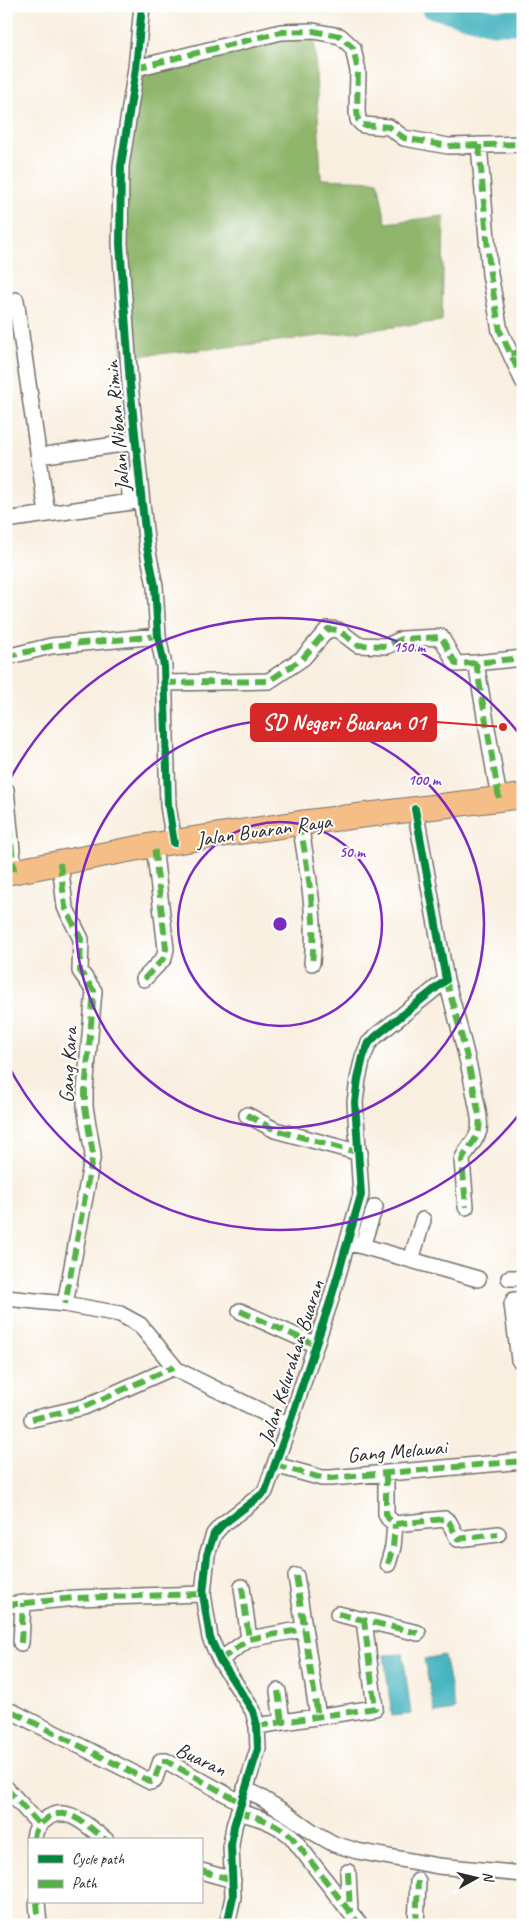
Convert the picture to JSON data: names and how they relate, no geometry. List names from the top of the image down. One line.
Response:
{"streets":{"main road":["Jalan Buaran Raya"],"street":["Jalan Niban Rimin","Gang Kara","Jalan Kelurahan Buaran","Gang Melawai","Buaran"]},"crossings":[["Jalan Niban Rimin","Jalan Buaran Raya"],["Jalan Buaran Raya","Gang Kara"],["Jalan Kelurahan Buaran","Gang Melawai"],["Jalan Kelurahan Buaran","Buaran"]],"places":["SD Negeri Buaran 01"],"legend":["Cycle path","Path"],"north":"right","rings":["150 m","100 m","50 m"]}
